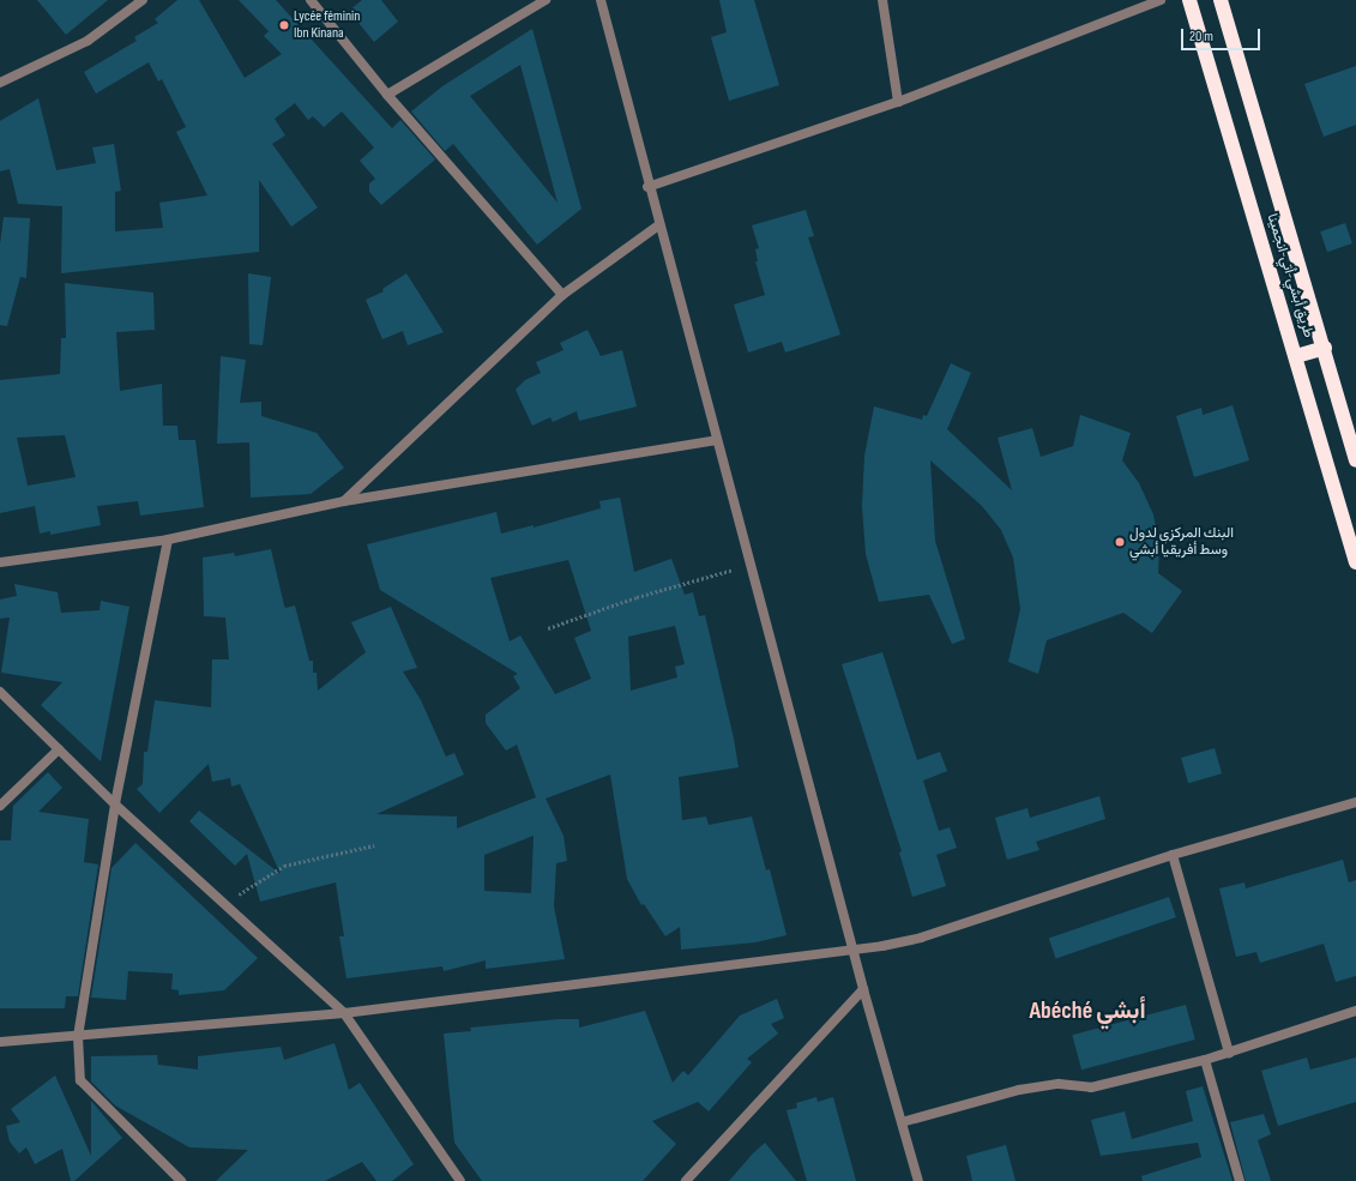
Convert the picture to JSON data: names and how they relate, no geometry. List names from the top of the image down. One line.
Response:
{"streets":{"highway":["طريق أبشي-أتي-انجمينا"]},"districts":["Abéché أبشي"],"places":["Lycée féminin Ibn Kinana","البنك المركزي لدول وسط أفريقيا أبشي"],"scale_bar":"20 m"}
